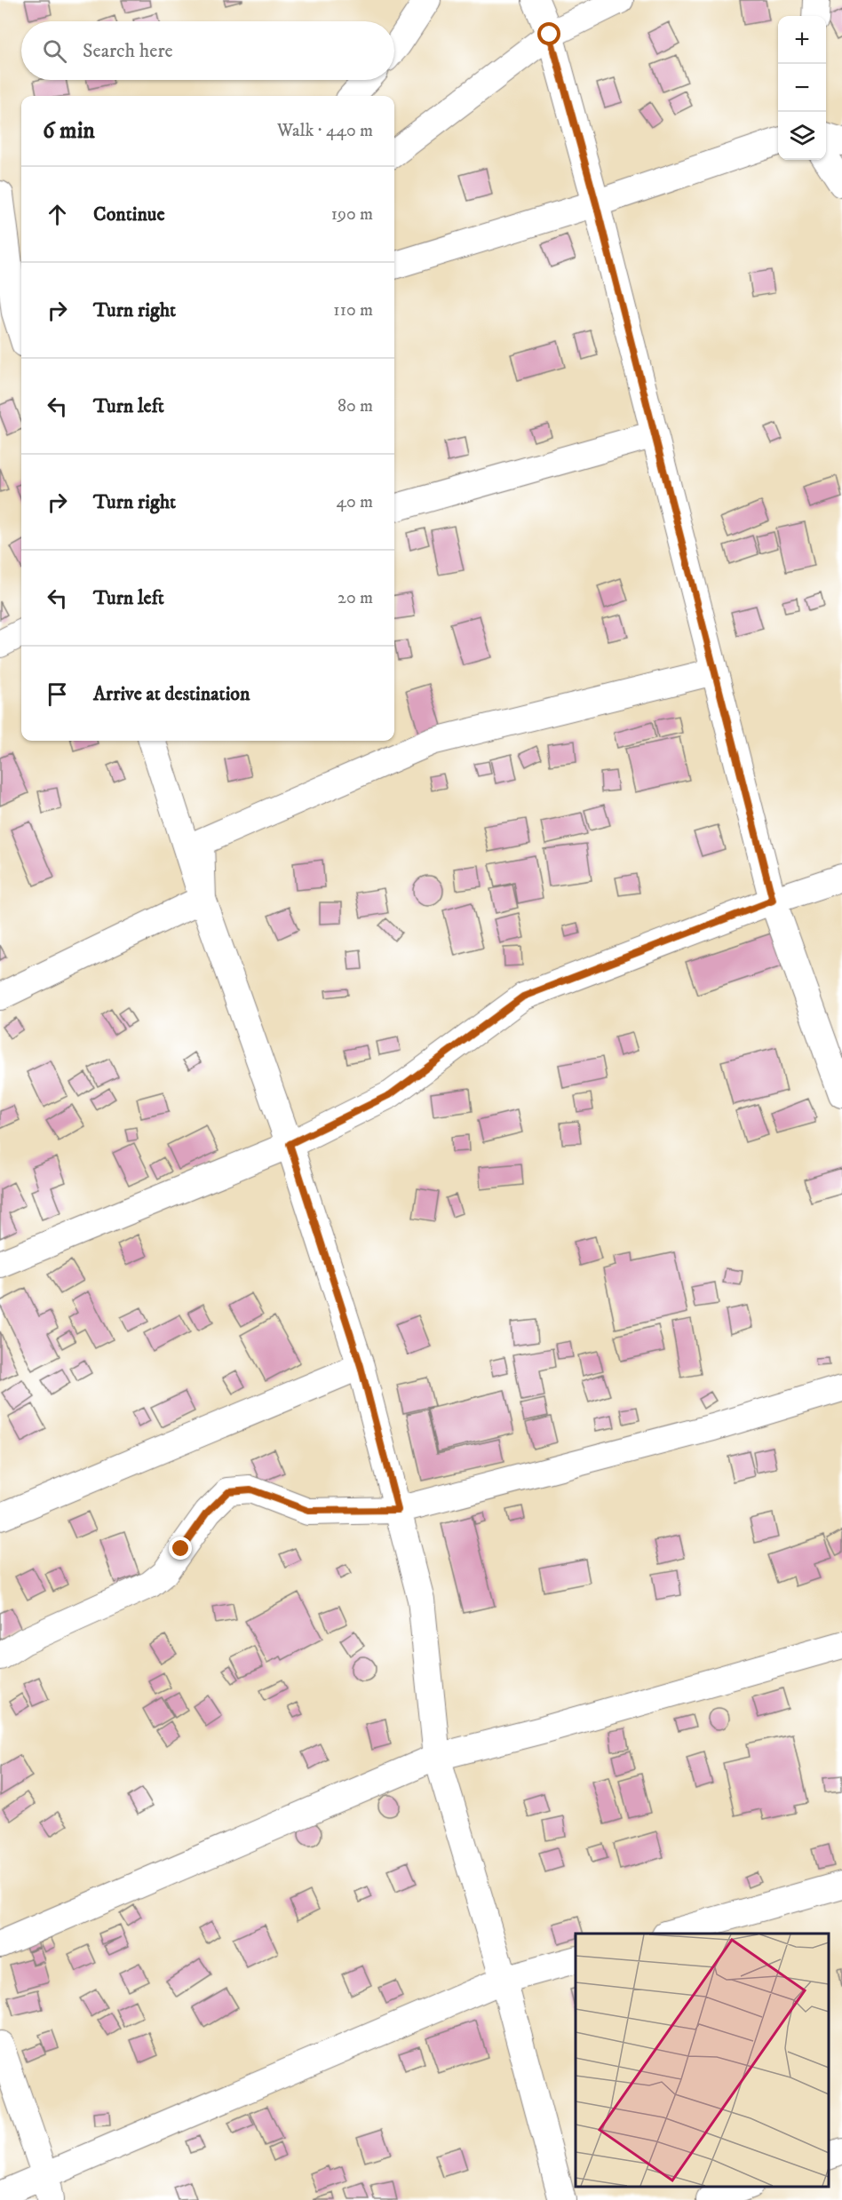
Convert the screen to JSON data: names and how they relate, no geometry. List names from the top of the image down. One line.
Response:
{"page":{"map_buttons":["+","−"],"search":"Search here","heading":["6 min","Walk · 440 m"],"list":[["Continue","190 m"],["Turn right","110 m"],["Turn left","80 m"],["Turn right","40 m"],["Turn left","20 m"],"Arrive at destination"]}}
